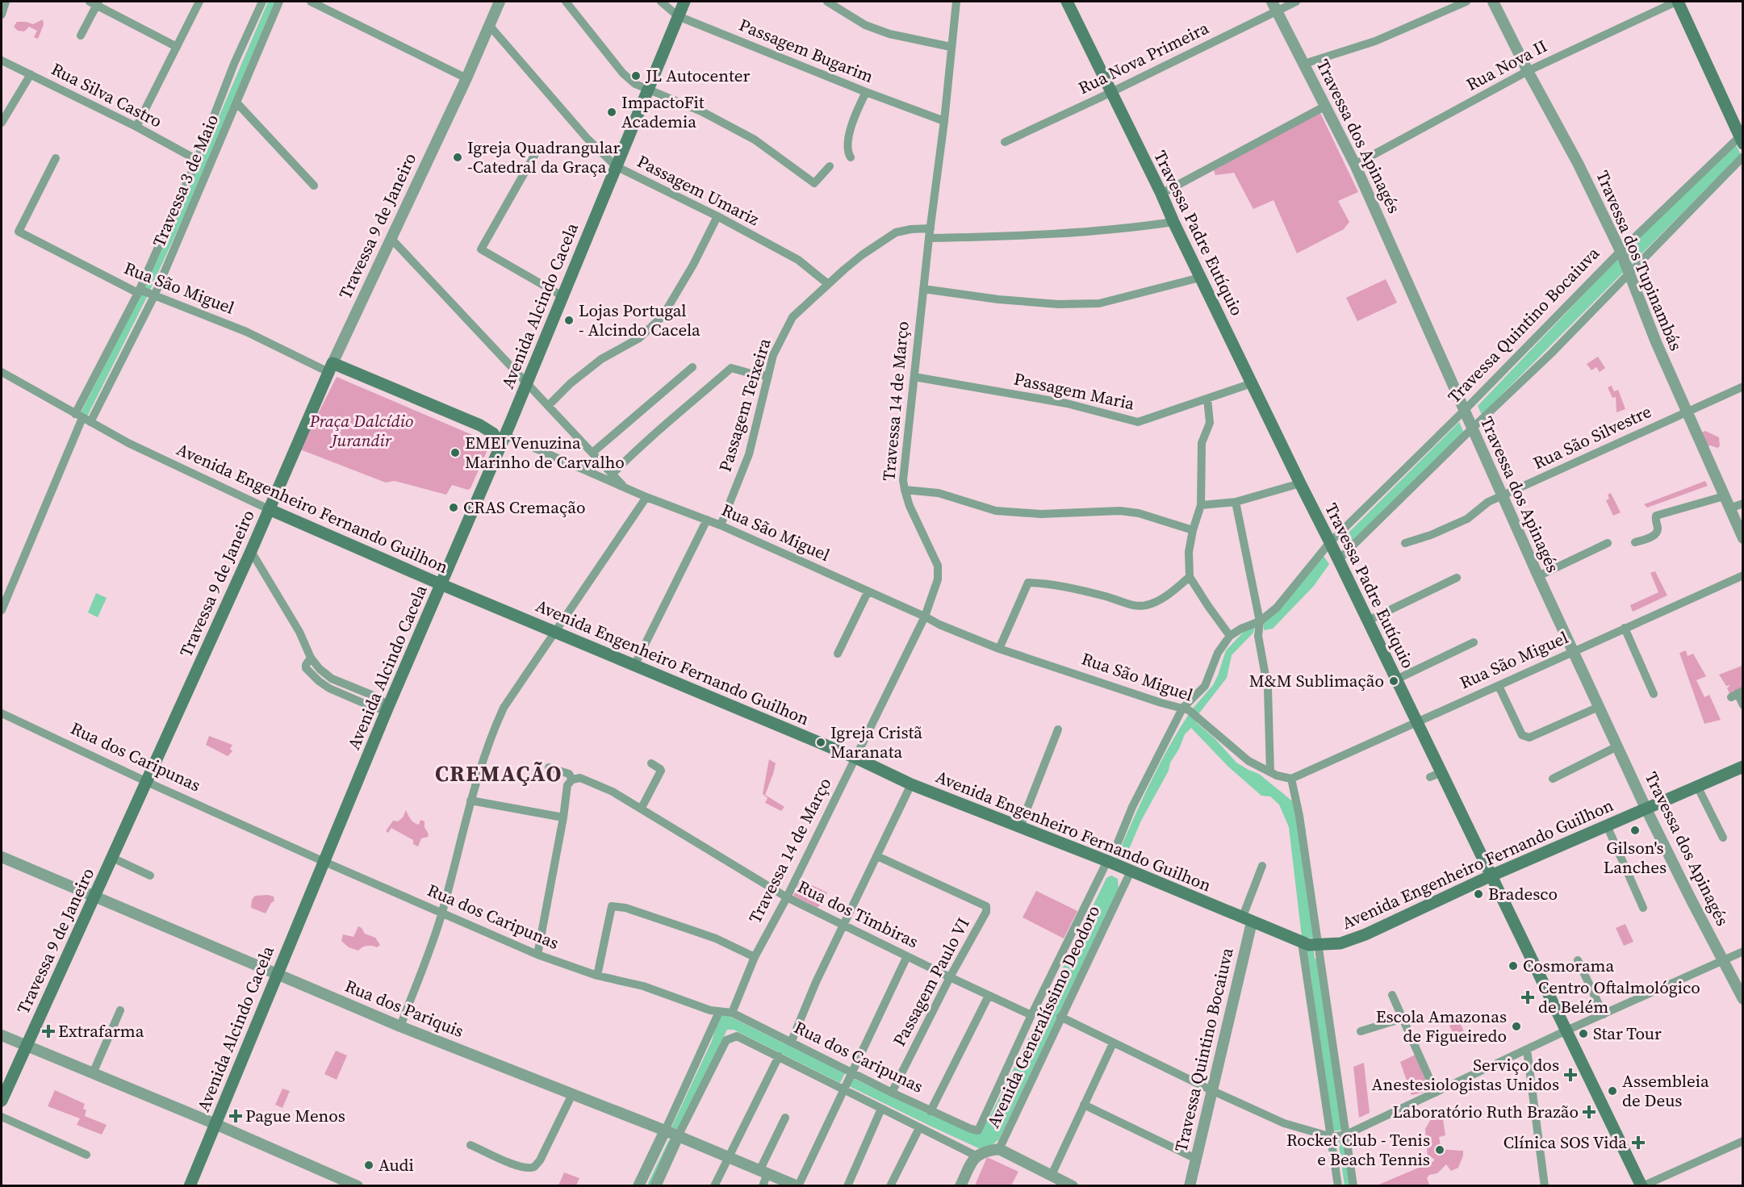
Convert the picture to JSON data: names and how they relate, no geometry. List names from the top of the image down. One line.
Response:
{"streets":{"main road":["Travessa 9 de Janeiro","Travessa Padre Eutíquio","Rua São Miguel","Avenida Alcindo Cacela","Avenida Engenheiro Fernando Guilhon"],"street":["Passagem Bugarim","Rua Nova Primeira","Rua Nova II","Rua Silva Castro","Travessa dos Apinagés","Travessa 3 de Maio","Passagem Umariz","Travessa dos Tupinambás","Travessa Quintino Bocaiuva","Passagem Maria","Travessa 14 de Março","Passagem Teixeira","Rua São Silvestre","Rua dos Caripunas","Rua dos Timbiras","Passagem Paulo VI","Rua dos Pariquis","Avenida Generalíssimo Deodoro"]},"crossings":[["Passagem Bugarim","Avenida Alcindo Cacela"],["Passagem Bugarim","Travessa 14 de Março"],["Rua Nova Primeira","Travessa dos Apinagés"],["Rua Nova Primeira","Travessa Padre Eutíquio"],["Rua Nova II","Travessa dos Apinagés"],["Rua Nova II","Travessa dos Tupinambás"],["Rua Silva Castro","Travessa 3 de Maio"],["Travessa dos Apinagés","Rua São Miguel"],["Travessa dos Apinagés","Travessa Quintino Bocaiuva"],["Travessa dos Apinagés","Rua São Silvestre"],["Travessa dos Apinagés","Avenida Engenheiro Fernando Guilhon"],["Travessa 3 de Maio","Rua São Miguel"],["Travessa 3 de Maio","Avenida Engenheiro Fernando Guilhon"],["Passagem Umariz","Travessa 9 de Janeiro"],["Passagem Umariz","Avenida Alcindo Cacela"],["Passagem Umariz","Passagem Teixeira"],["Travessa 9 de Janeiro","Rua São Miguel"],["Travessa 9 de Janeiro","Avenida Engenheiro Fernando Guilhon"],["Travessa 9 de Janeiro","Rua dos Caripunas"],["Travessa 9 de Janeiro","Rua dos Pariquis"],["Travessa Padre Eutíquio","Rua São Miguel"],["Travessa Padre Eutíquio","Travessa Quintino Bocaiuva"],["Travessa Padre Eutíquio","Passagem Maria"],["Travessa Padre Eutíquio","Passagem Teixeira"],["Travessa Padre Eutíquio","Avenida Engenheiro Fernando Guilhon"],["Travessa dos Tupinambás","Travessa Quintino Bocaiuva"],["Travessa dos Tupinambás","Rua São Silvestre"],["Rua São Miguel","Avenida Alcindo Cacela"],["Rua São Miguel","Travessa 14 de Março"],["Rua São Miguel","Passagem Teixeira"],["Avenida Alcindo Cacela","Avenida Engenheiro Fernando Guilhon"],["Avenida Alcindo Cacela","Rua dos Caripunas"],["Avenida Alcindo Cacela","Rua dos Pariquis"],["Travessa Quintino Bocaiuva","Avenida Engenheiro Fernando Guilhon"],["Passagem Maria","Travessa 14 de Março"],["Travessa 14 de Março","Passagem Teixeira"],["Travessa 14 de Março","Avenida Engenheiro Fernando Guilhon"],["Travessa 14 de Março","Rua dos Caripunas"],["Travessa 14 de Março","Rua dos Timbiras"],["Avenida Engenheiro Fernando Guilhon","Avenida Generalíssimo Deodoro"],["Rua dos Caripunas","Passagem Paulo VI"],["Rua dos Caripunas","Rua dos Pariquis"],["Rua dos Caripunas","Avenida Generalíssimo Deodoro"],["Rua dos Timbiras","Passagem Paulo VI"],["Rua dos Timbiras","Avenida Generalíssimo Deodoro"]],"districts":["CREMAÇÃO"],"parks":["Praça Dalcídio Jurandir"],"places":{"other":["JL Autocenter","ImpactoFit Academia","Igreja Quadrangular -Catedral da Graça","Lojas Portugal - Alcindo Cacela","EMEI Venuzina Marinho de Carvalho","CRAS Cremação","M&M Sublimação","Igreja Cristã Maranata","Gilson's Lanches","Bradesco","Cosmorama","Escola Amazonas de Figueiredo","Star Tour","Assembleia de Deus","Rocket Club - Tenis e Beach Tennis","Audi"],"health":["Centro Oftalmológico de Belém","Extrafarma","Serviço dos Anestesiologistas Unidos","Laboratório Ruth Brazão","Pague Menos","Clínica SOS Vida"]}}
